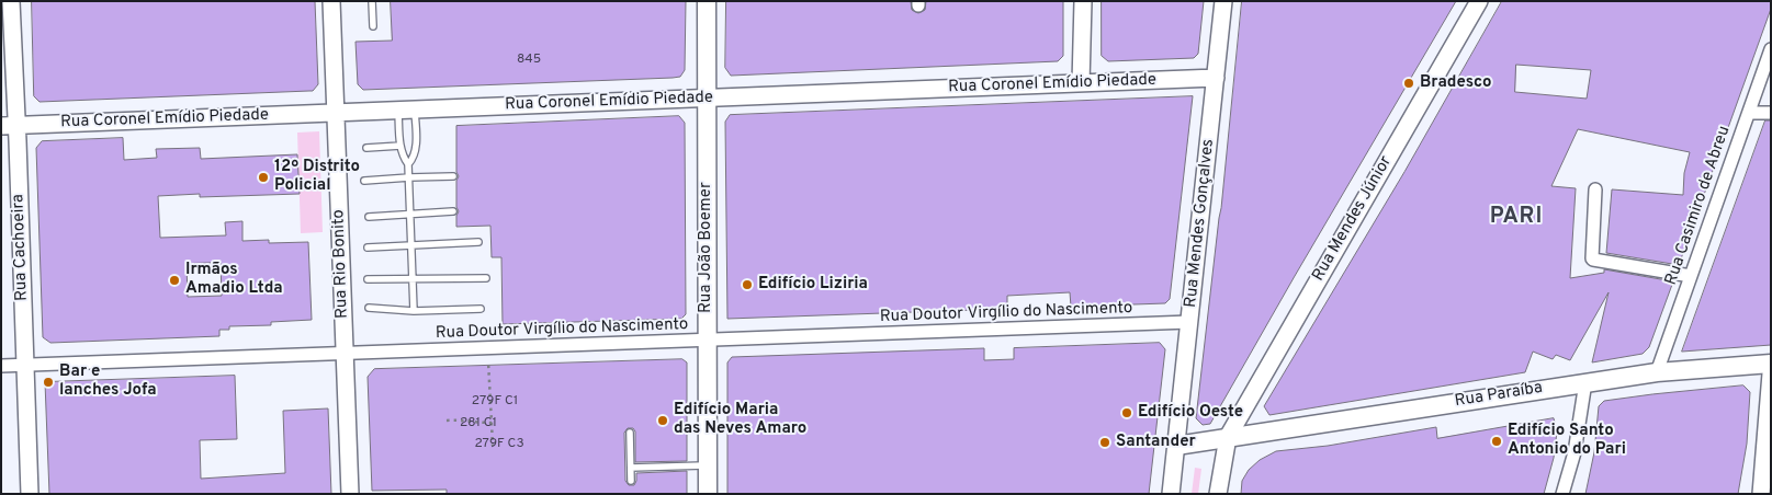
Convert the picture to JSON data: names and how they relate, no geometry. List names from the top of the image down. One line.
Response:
{"streets":{"main road":["Rua João Boemer","Rua Paraíba"],"street":["Rua Coronel Emídio Piedade","Rua Casimiro de Abreu","Rua Mendes Júnior","Rua Mendes Gonçalves","Rua Cachoeira","Rua Rio Bonito","Rua Doutor Virgílio do Nascimento"]},"crossings":[["Rua Coronel Emídio Piedade","Rua Mendes Gonçalves"],["Rua Coronel Emídio Piedade","Rua Cachoeira"],["Rua Coronel Emídio Piedade","Rua João Boemer"],["Rua Coronel Emídio Piedade","Rua Rio Bonito"],["Rua Casimiro de Abreu","Rua Paraíba"],["Rua Mendes Júnior","Rua Paraíba"],["Rua Mendes Gonçalves","Rua Doutor Virgílio do Nascimento"],["Rua Mendes Gonçalves","Rua Paraíba"],["Rua Cachoeira","Rua Doutor Virgílio do Nascimento"],["Rua João Boemer","Rua Doutor Virgílio do Nascimento"],["Rua Rio Bonito","Rua Doutor Virgílio do Nascimento"]],"districts":["PARI"],"places":["Bradesco","12º Distrito Policial","Irmãos Amadio Ltda","Edifício Liziria","Bar e lanches Jofa","Edifício Oeste","Edifício Maria das Neves Amaro","Edifício Santo Antonio do Pari","Santander"],"house_numbers":["845","279F C1","281 C1","279F C3"]}
